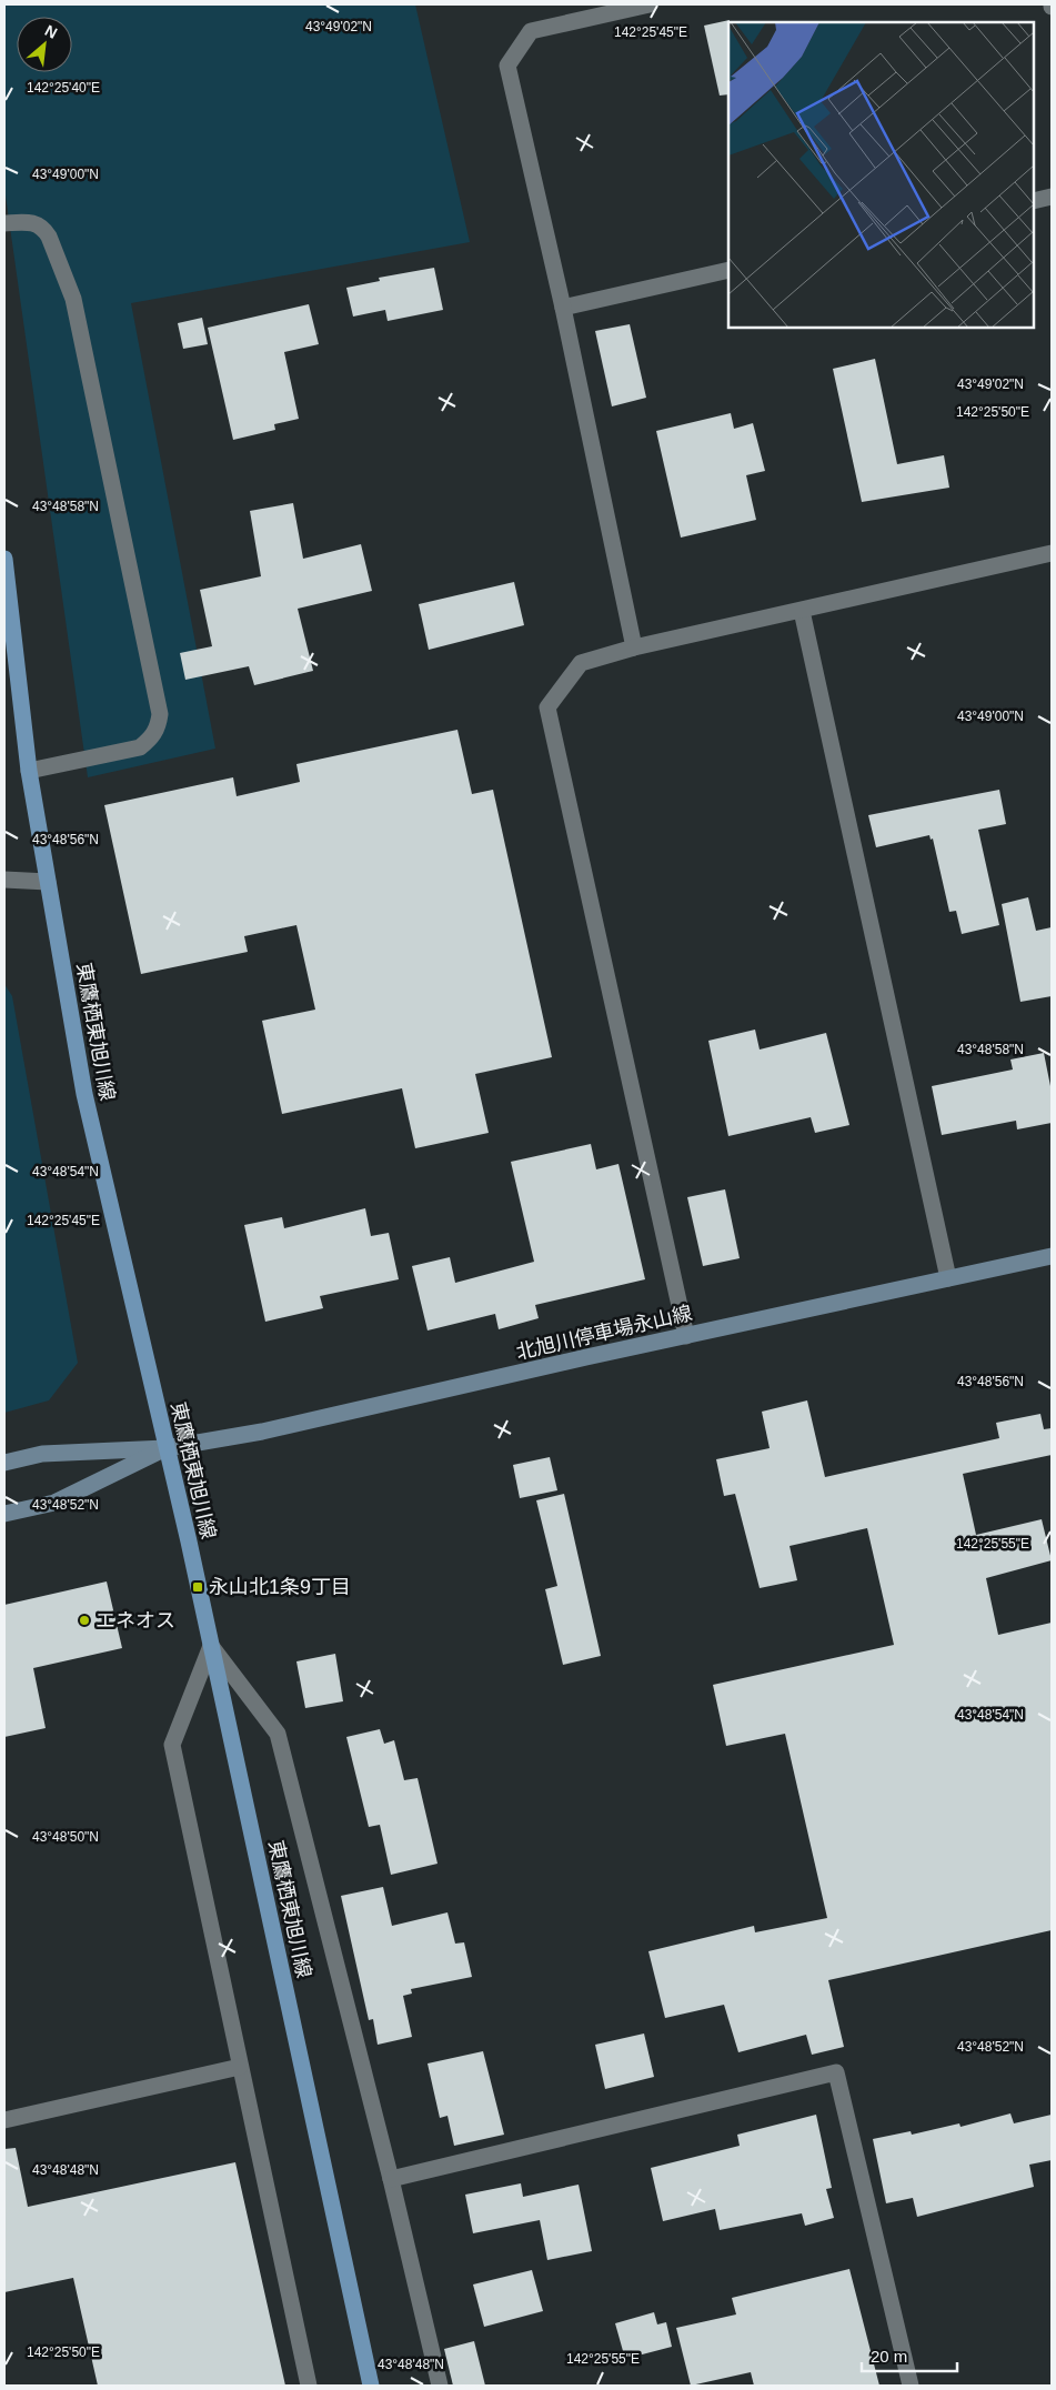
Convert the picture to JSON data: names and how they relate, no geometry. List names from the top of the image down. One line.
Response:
{"streets":{"main road":["東鷹栖東旭川線","北旭川停車場永山線"]},"crossings":[["東鷹栖東旭川線","北旭川停車場永山線"]],"places":{"transit":["永山北1条9丁目"],"other":["エネオス"]},"scale_bar":"20 m","north":"top right","coordinates":["43°49'02\"N","142°25'45\"E","142°25'40\"E","43°49'00\"N","142°25'50\"E","43°48'58\"N","43°48'56\"N","43°48'54\"N","43°48'52\"N","142°25'55\"E","43°48'50\"N","43°48'48\"N"]}
